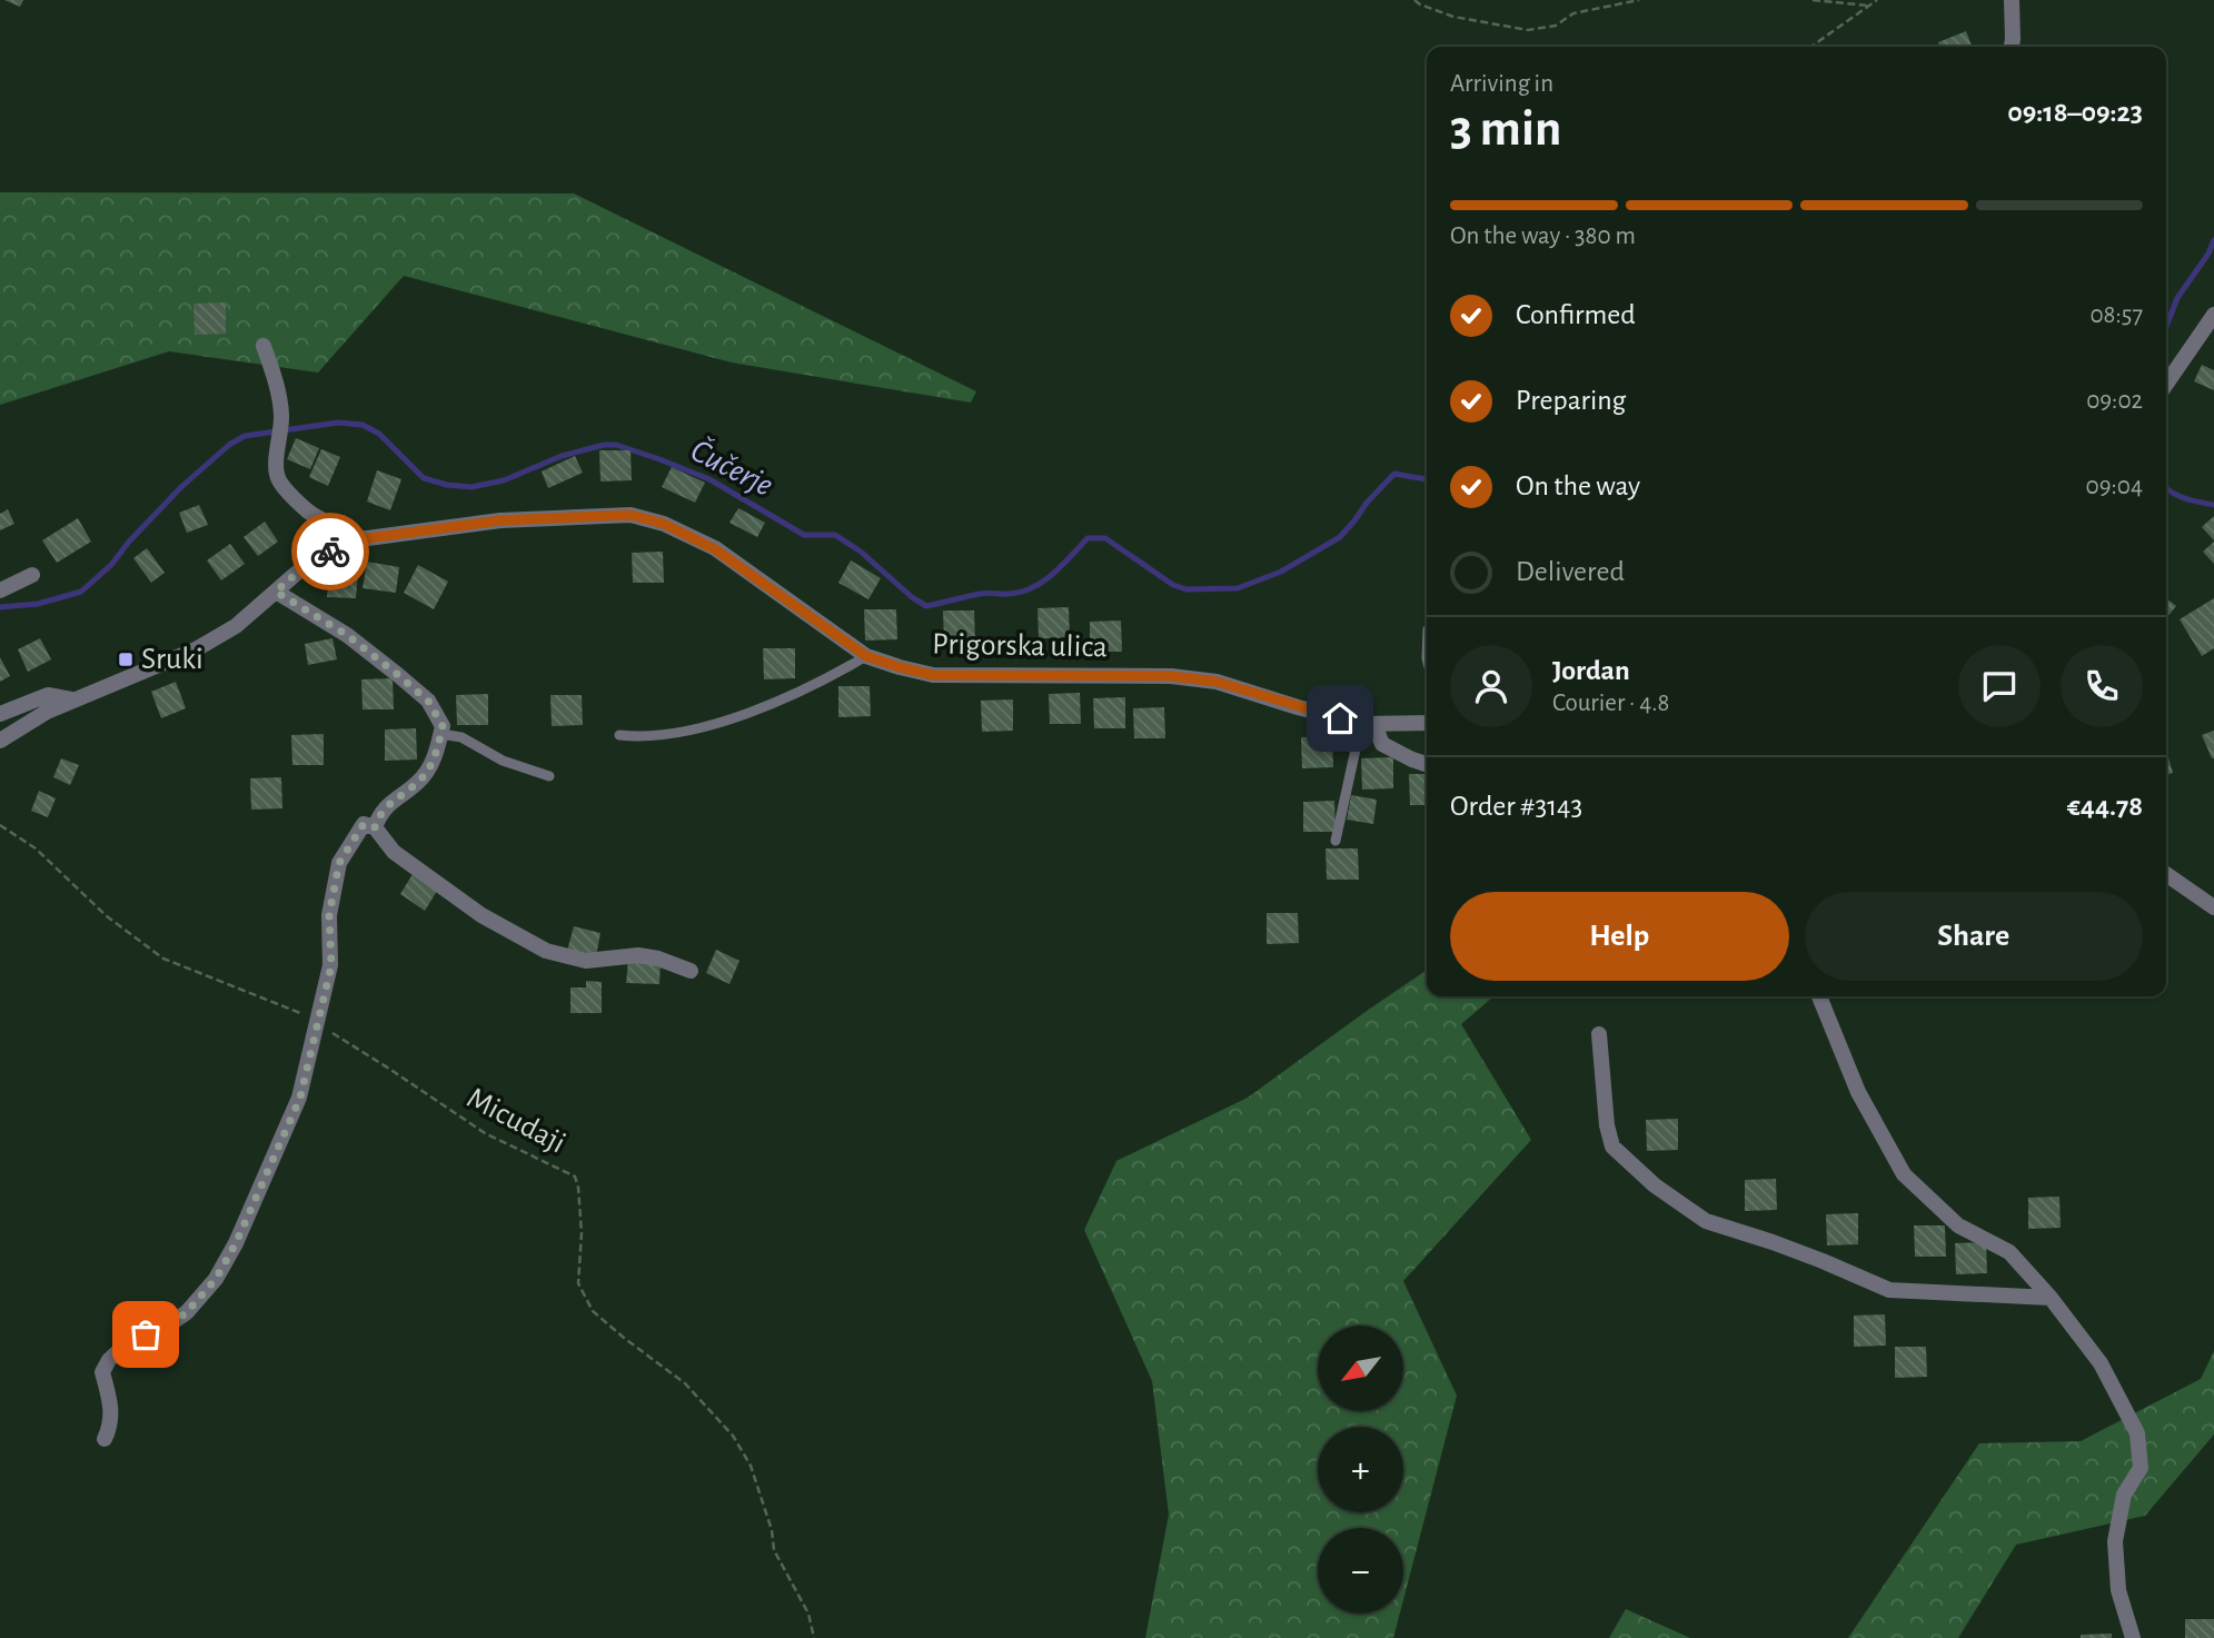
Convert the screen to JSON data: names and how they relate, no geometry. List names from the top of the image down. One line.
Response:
{"streets":{"street":["Prigorska ulica"],"path":["Micudaji"]},"water":["Čučerje"],"places":{"transit":["Sruki"]},"north":"bottom left","page":{"heading":["3 min","Arriving in","09:18–09:23"],"panel":["Jordan","Courier · 4.8","Order #3143","€44.78"],"bar":"On the way · 380 m","list":[["Confirmed","08:57"],["Preparing","09:02"],["On the way","09:04"],"Delivered"],"buttons":["Help","Share"],"map_buttons":["+","−"]}}
